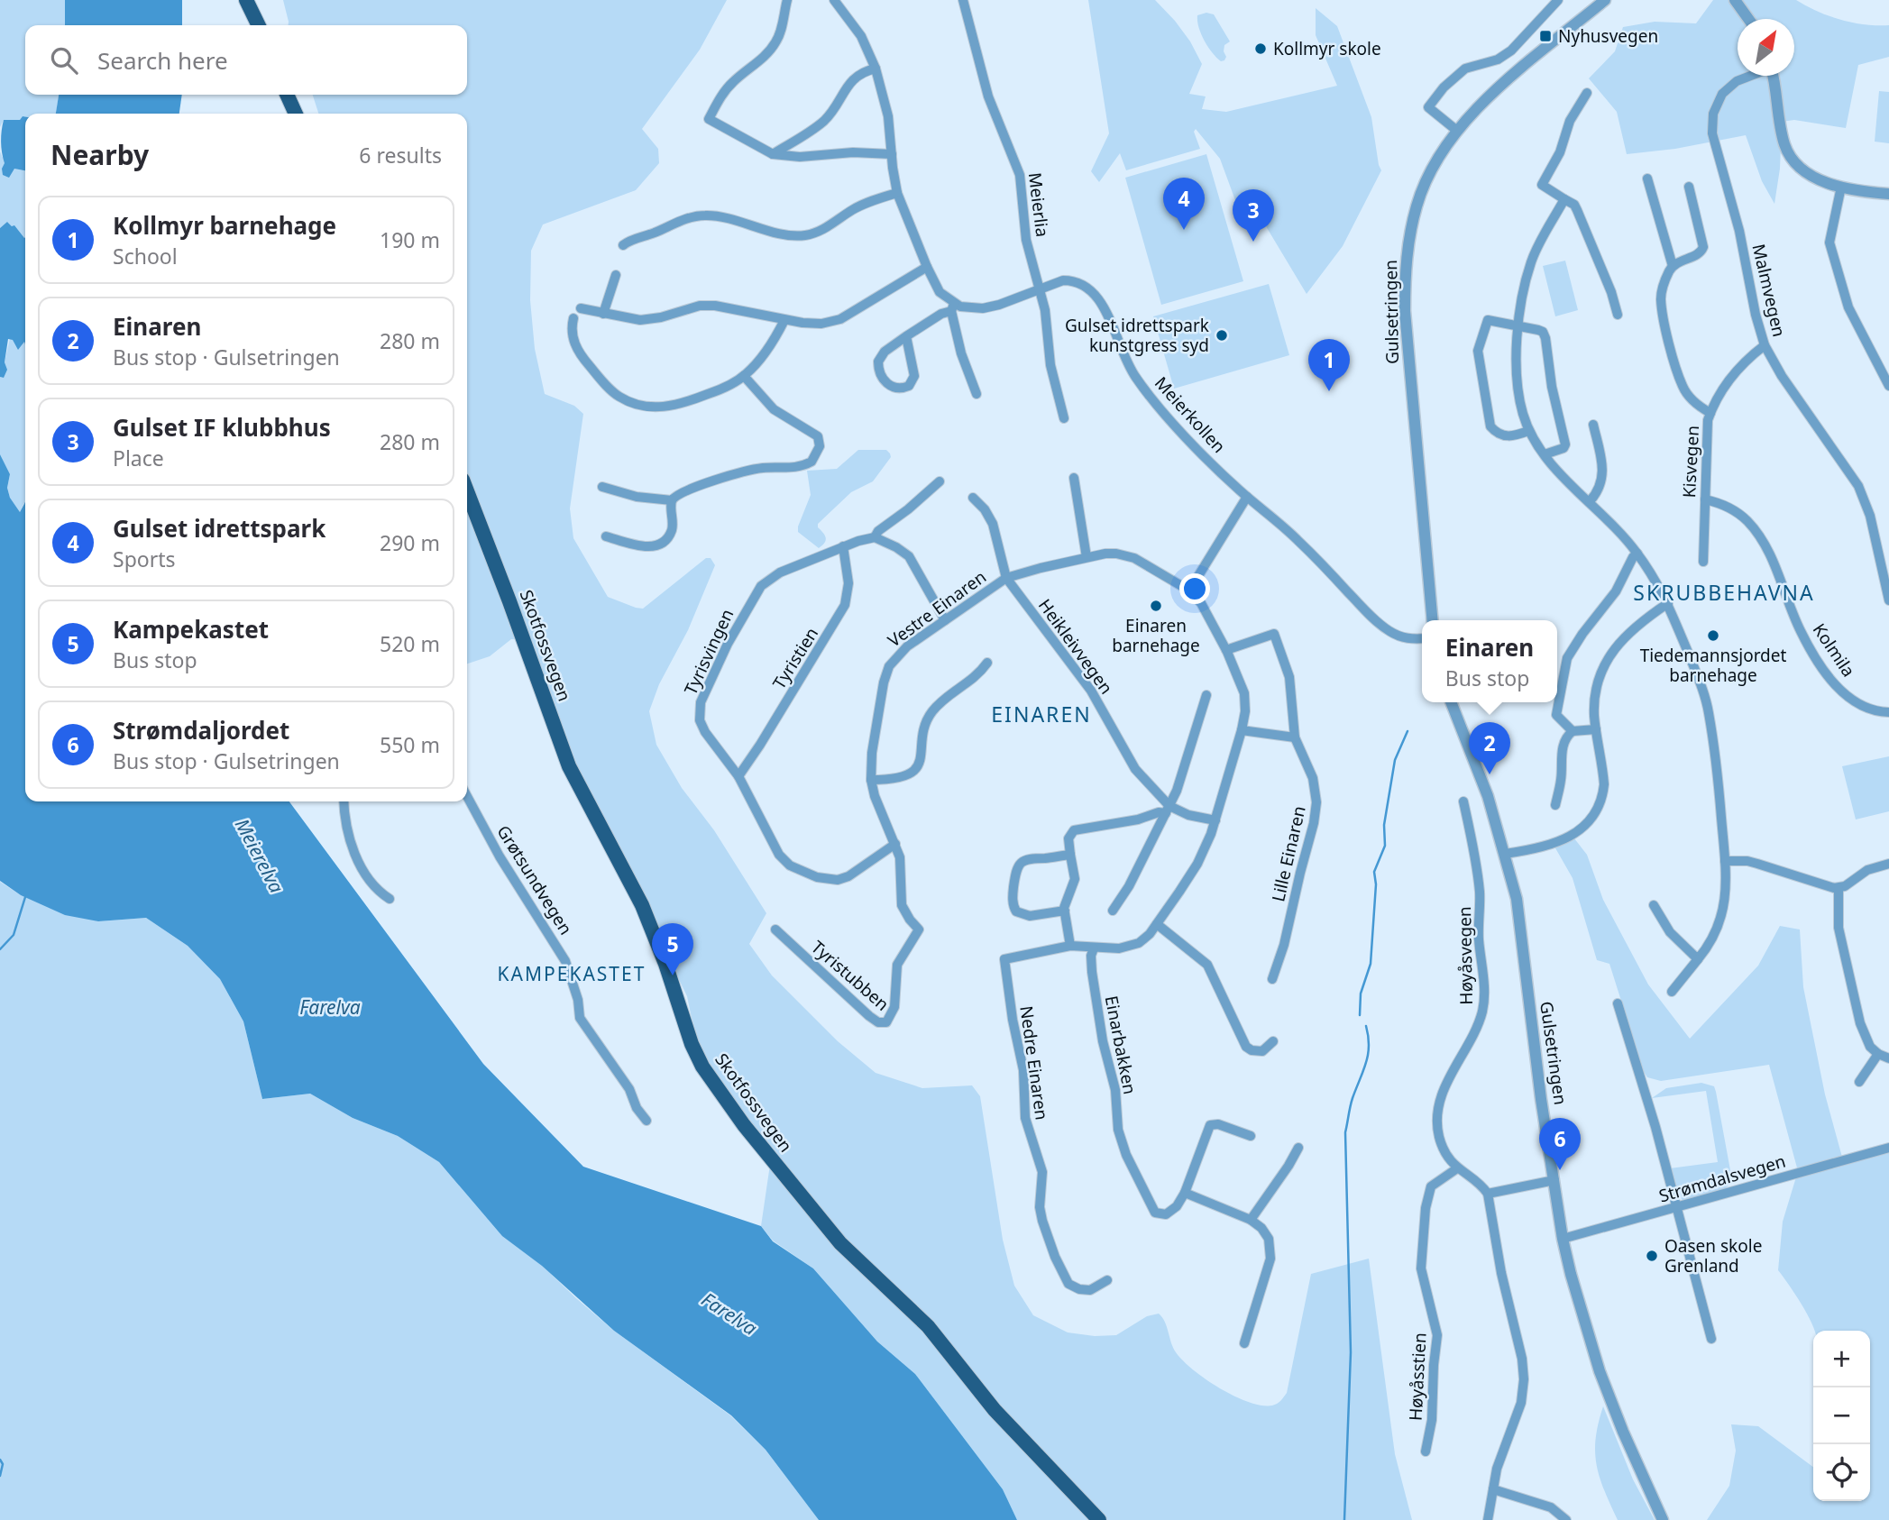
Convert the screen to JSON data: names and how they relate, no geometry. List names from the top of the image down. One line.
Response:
{"streets":{"main road":["Skotfossvegen"],"street":["Meierlia","Malmvegen","Gulsetringen","Meierkollen","Kisvegen","Vestre Einaren","Heikleivvegen","Kolmila","Tyrisvingen","Tyristien","Lille Einaren","Grøtsundvegen","Høyåsvegen","Tyristubben","Einarbakken","Nedre Einaren","Strømdalsvegen","Høyåsstien"]},"crossings":[["Meierlia","Meierkollen"],["Malmvegen","Kisvegen"],["Gulsetringen","Strømdalsvegen"],["Kisvegen","Kolmila"],["Vestre Einaren","Heikleivvegen"],["Vestre Einaren","Tyrisvingen"],["Vestre Einaren","Tyristubben"],["Tyrisvingen","Tyristien"],["Høyåsvegen","Høyåsstien"]],"districts":["SKRUBBEHAVNA","EINAREN","KAMPEKASTET"],"water":["Meierelva","Farelva"],"places":{"transit":["Nyhusvegen"],"other":["Kollmyr skole","Gulset idrettspark kunstgress syd","Einaren barnehage","Tiedemannsjordet barnehage","Oasen skole Grenland"]},"north":"top right","page":{"search":"Search here","heading":["Nearby","6 results"],"pins":["4","3","1","2","5","6"],"list":[{"mark":"1","name":"Kollmyr barnehage","note":"School","value":"190 m"},{"mark":"2","name":"Einaren","note":"Bus stop · Gulsetringen","value":"280 m"},{"mark":"3","name":"Gulset IF klubbhus","note":"Place","value":"280 m"},{"mark":"4","name":"Gulset idrettspark","note":"Sports","value":"290 m"},{"mark":"5","name":"Kampekastet","note":"Bus stop","value":"520 m"},{"mark":"6","name":"Strømdaljordet","note":"Bus stop · Gulsetringen","value":"550 m"}],"popup":["Einaren","Bus stop"],"map_buttons":["+","−"]}}
